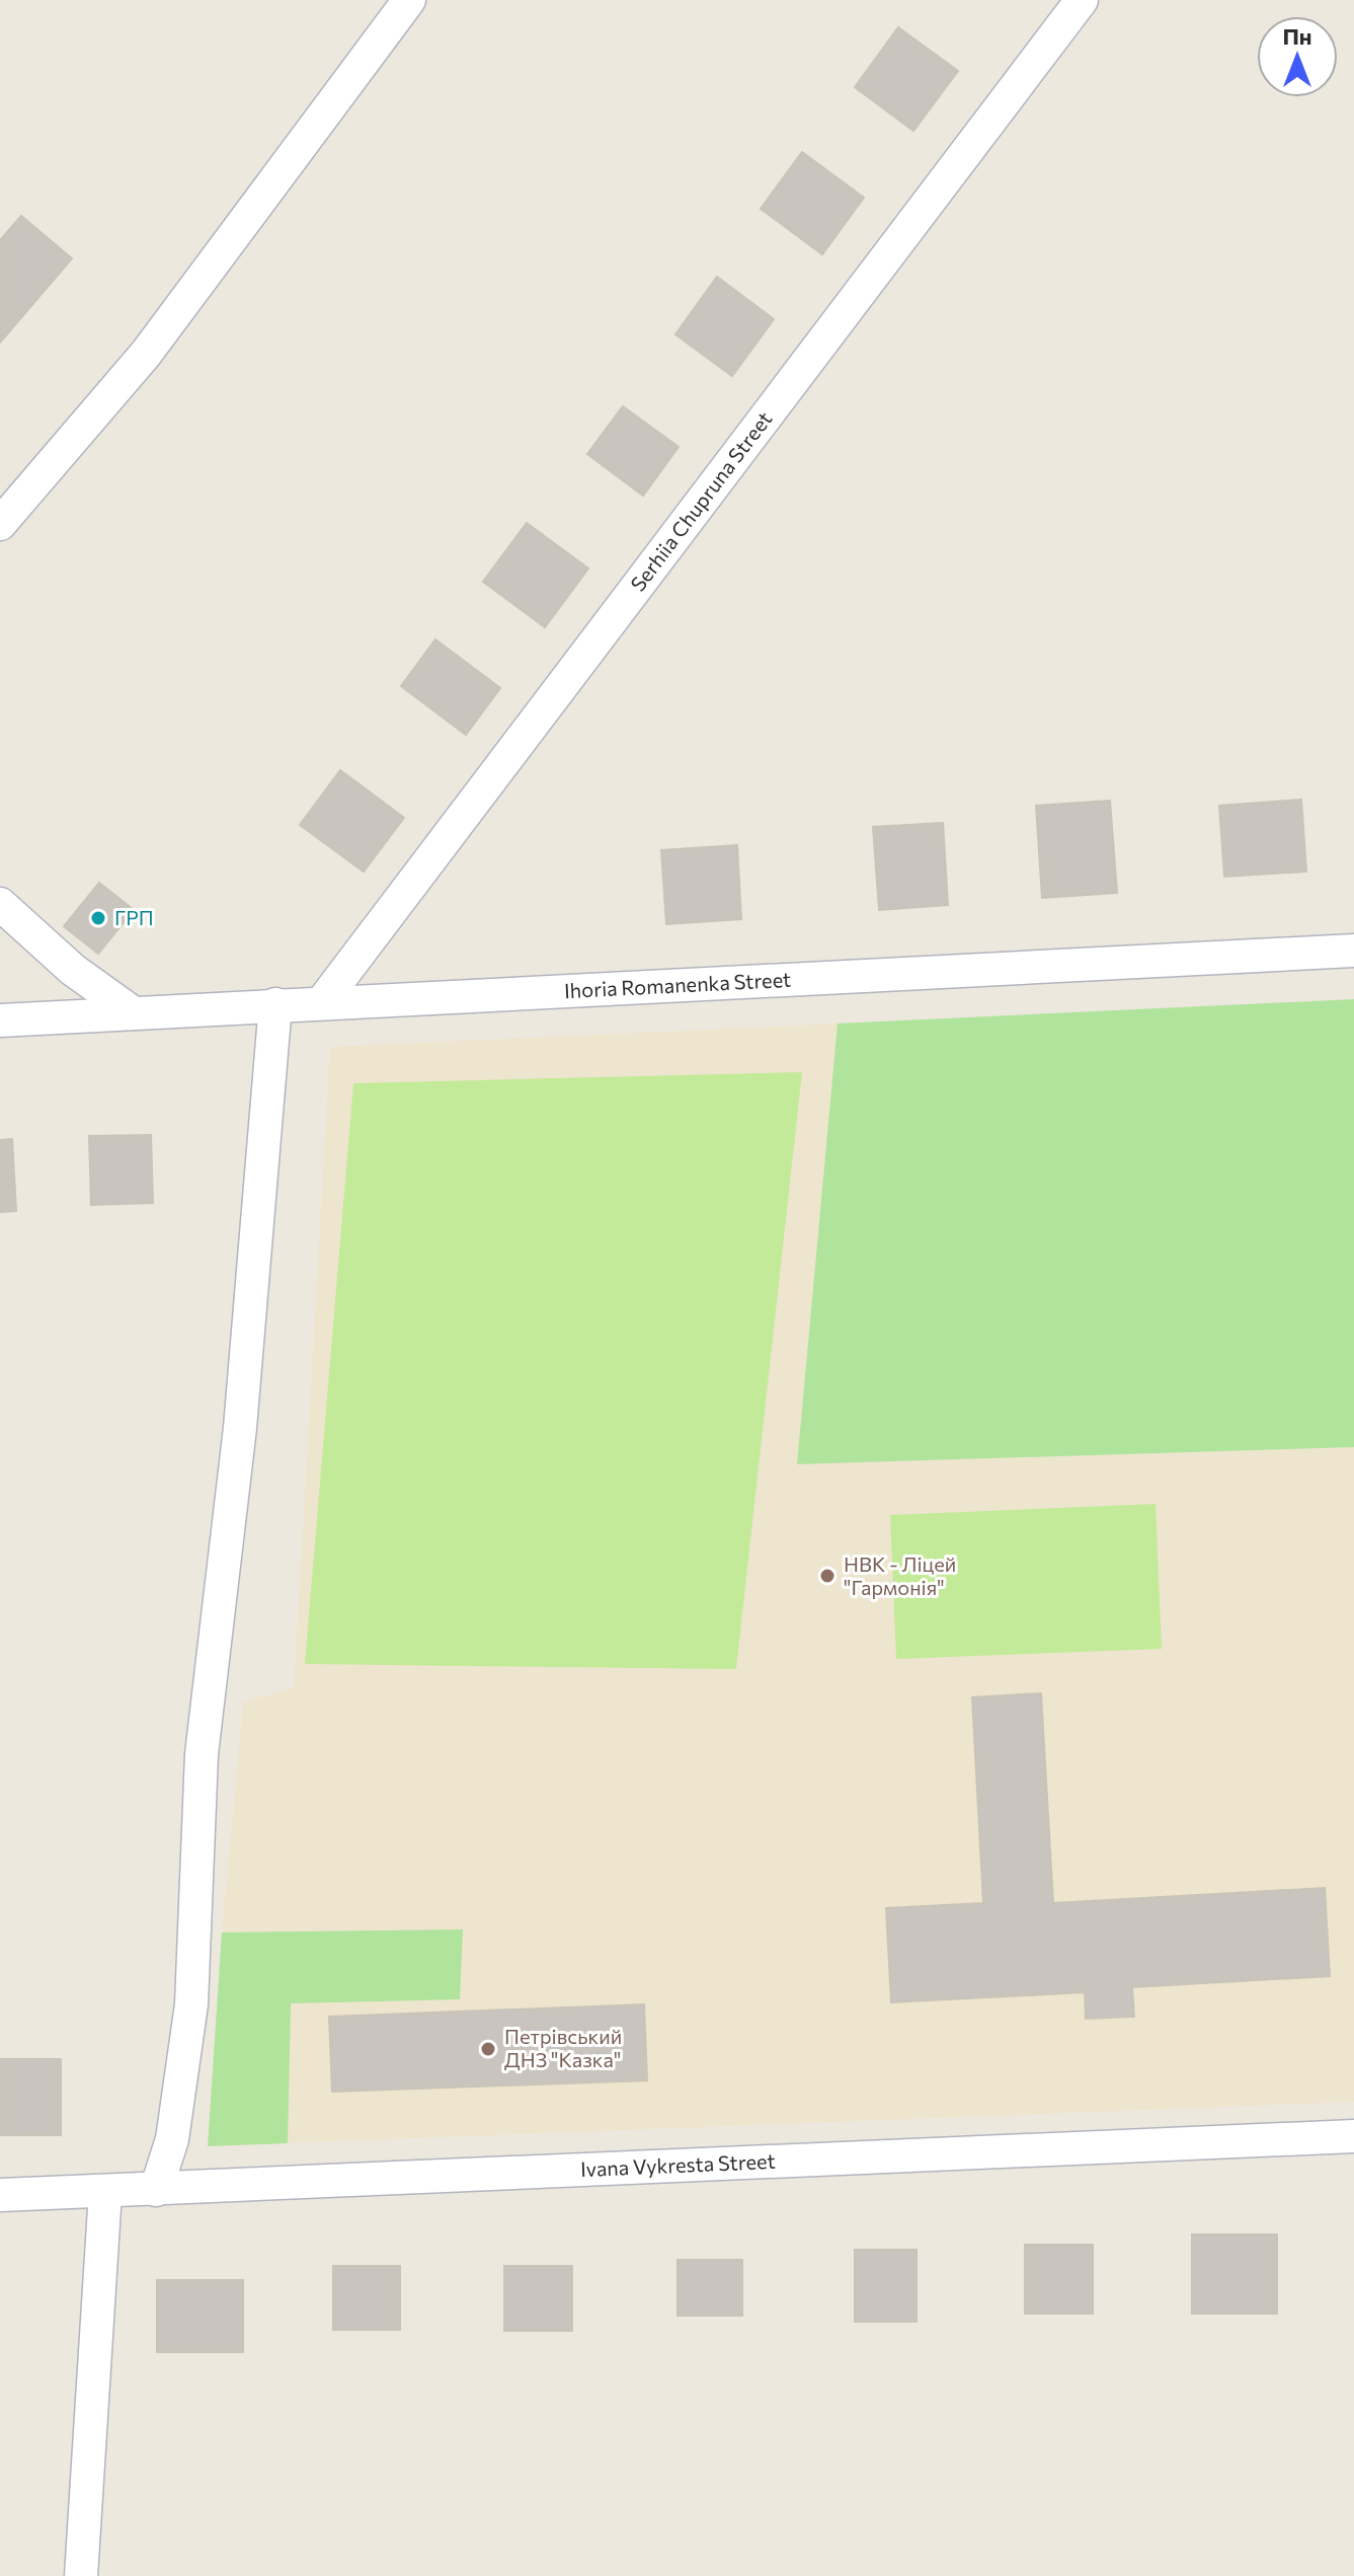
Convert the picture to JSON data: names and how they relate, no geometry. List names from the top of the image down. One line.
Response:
{"streets":{"street":["Serhiia Chupruna Street","Ihoria Romanenka Street","Ivana Vykresta Street"]},"crossings":[["Serhiia Chupruna Street","Ihoria Romanenka Street"]],"places":["ГРП","НВК - Ліцей \"Гармонія\"","Петрівський ДНЗ \"Казка\""],"north":"top"}
